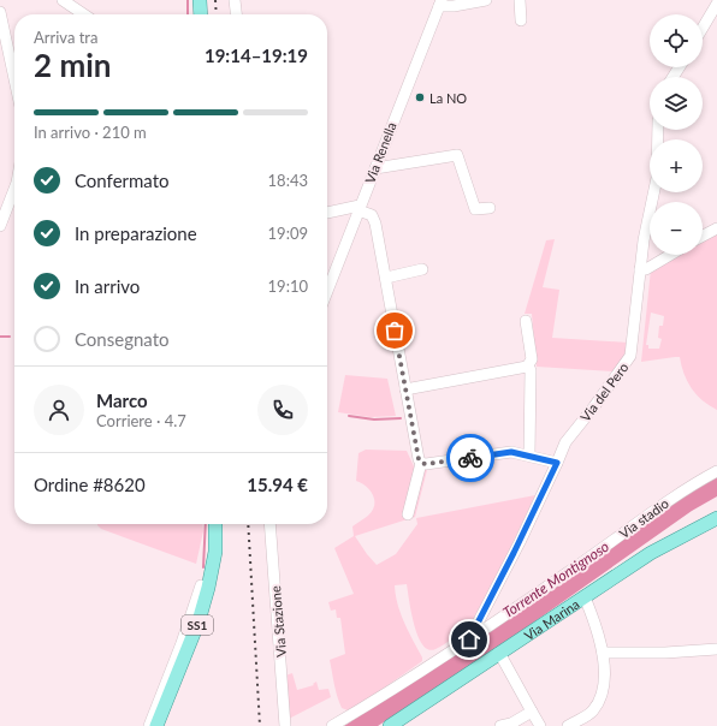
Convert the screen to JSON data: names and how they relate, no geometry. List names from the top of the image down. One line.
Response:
{"streets":{"main road":["Via Marina","SS1"],"street":["Via Renella","Via del Pero","Via stadio","Via Stazione"]},"crossings":[["Via del Pero","Via stadio"]],"water":["Torrente Montignoso"],"places":["La NO"],"page":{"map_buttons":["+","−"],"heading":["2 min","Arriva tra","19:14–19:19"],"panel":["Marco","Corriere · 4.7","Ordine #8620","15.94 €"],"bar":"In arrivo · 210 m","list":[["Confermato","18:43"],["In preparazione","19:09"],["In arrivo","19:10"],"Consegnato"]}}
